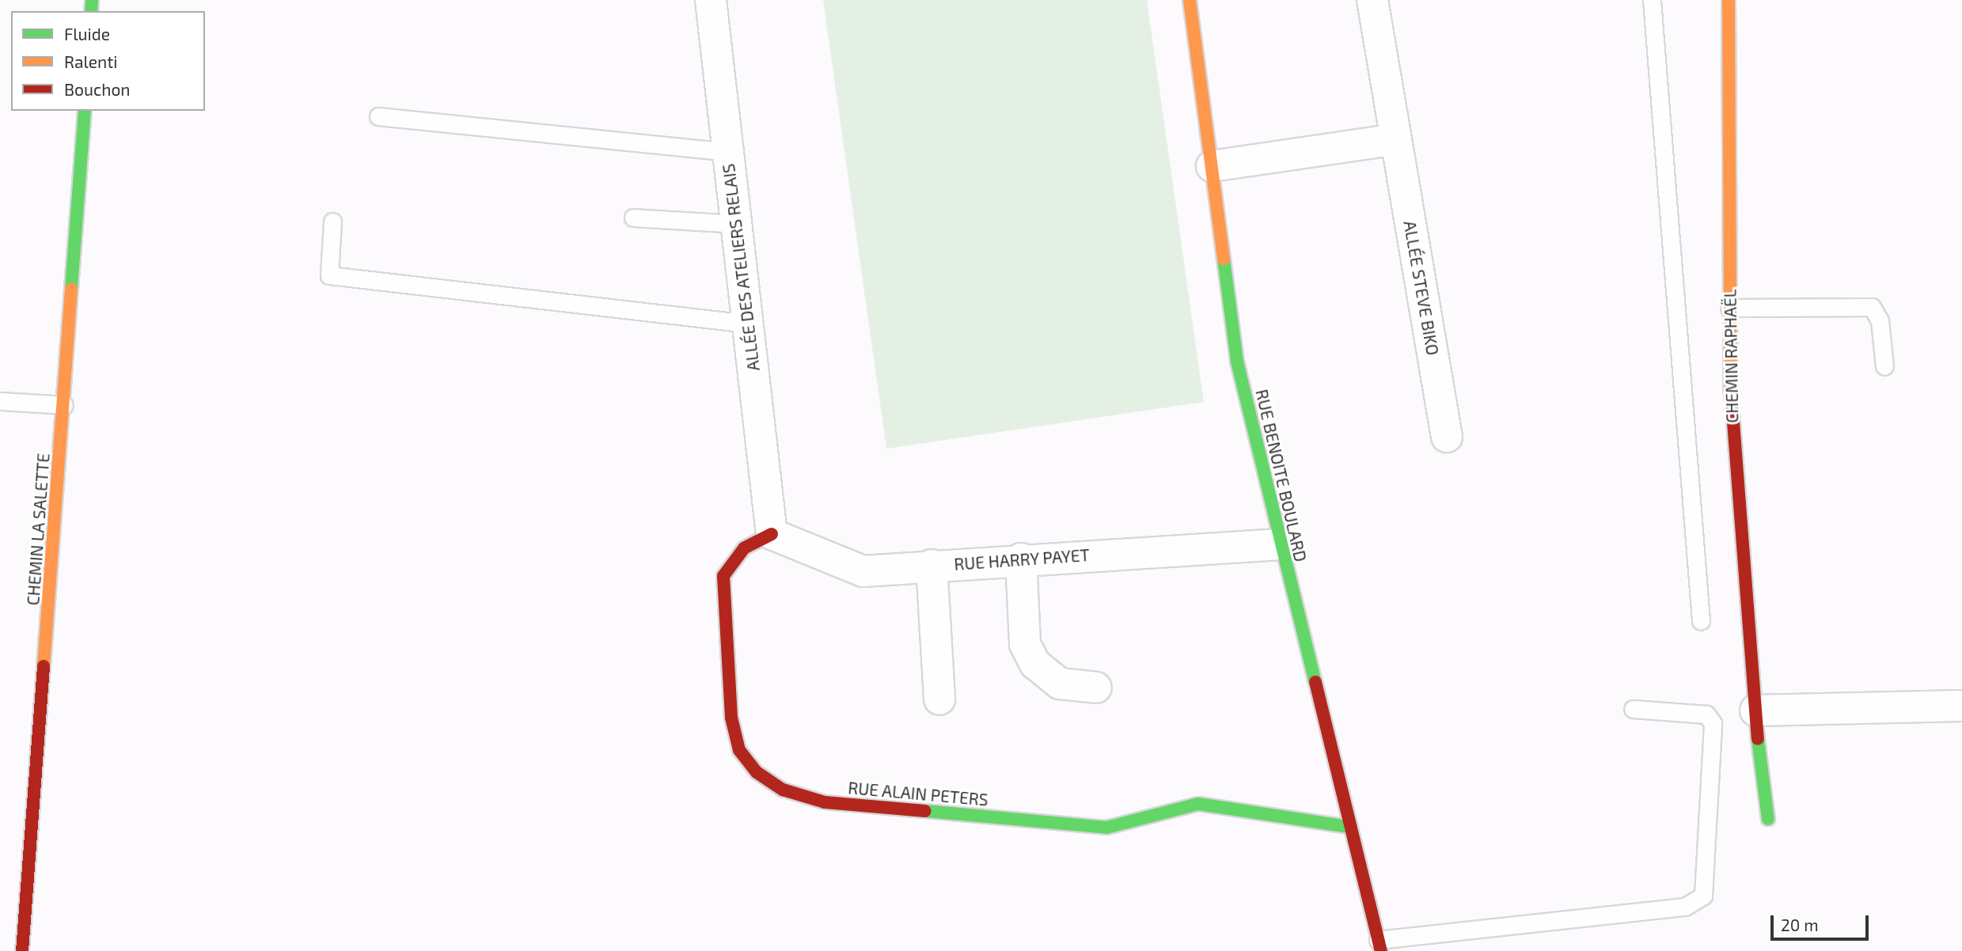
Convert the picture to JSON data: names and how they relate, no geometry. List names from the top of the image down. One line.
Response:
{"streets":{"street":["ALLÉE DES ATELIERS RELAIS","ALLÉE STEVE BIKO","CHEMIN RAPHAËL","RUE BENOITE BOULARD","CHEMIN LA SALETTE","RUE HARRY PAYET","RUE ALAIN PETERS"]},"crossings":[["ALLÉE DES ATELIERS RELAIS","RUE HARRY PAYET"],["ALLÉE DES ATELIERS RELAIS","RUE ALAIN PETERS"],["RUE BENOITE BOULARD","RUE HARRY PAYET"],["RUE BENOITE BOULARD","RUE ALAIN PETERS"],["RUE HARRY PAYET","RUE ALAIN PETERS"]],"legend":["Fluide","Ralenti","Bouchon"],"scale_bar":"20 m"}
